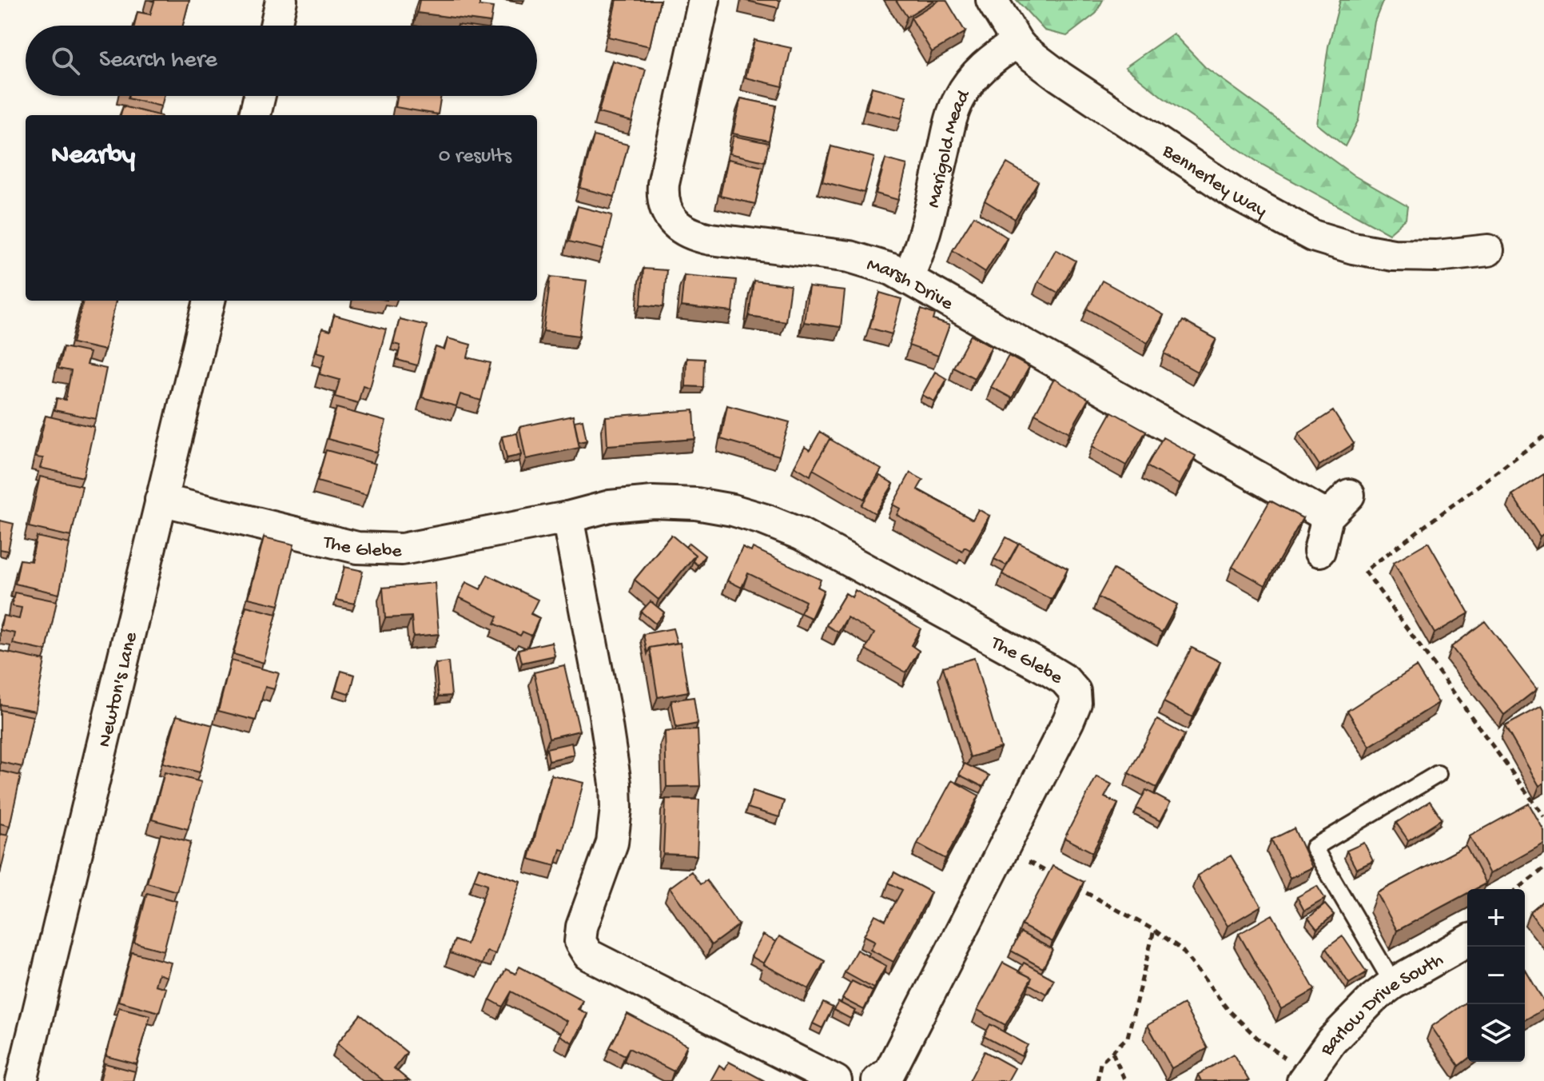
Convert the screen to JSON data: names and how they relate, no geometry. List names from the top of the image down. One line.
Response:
{"streets":{"street":["Marigold Mead","Bennerley Way","Marsh Drive","The Glebe","Newton's Lane","Barlow Drive South"]},"crossings":[["Marigold Mead","Bennerley Way"],["Marigold Mead","Marsh Drive"],["The Glebe","Newton's Lane"]],"page":{"search":"Search here","heading":["Nearby","0 results"],"map_buttons":["+","−"]}}
